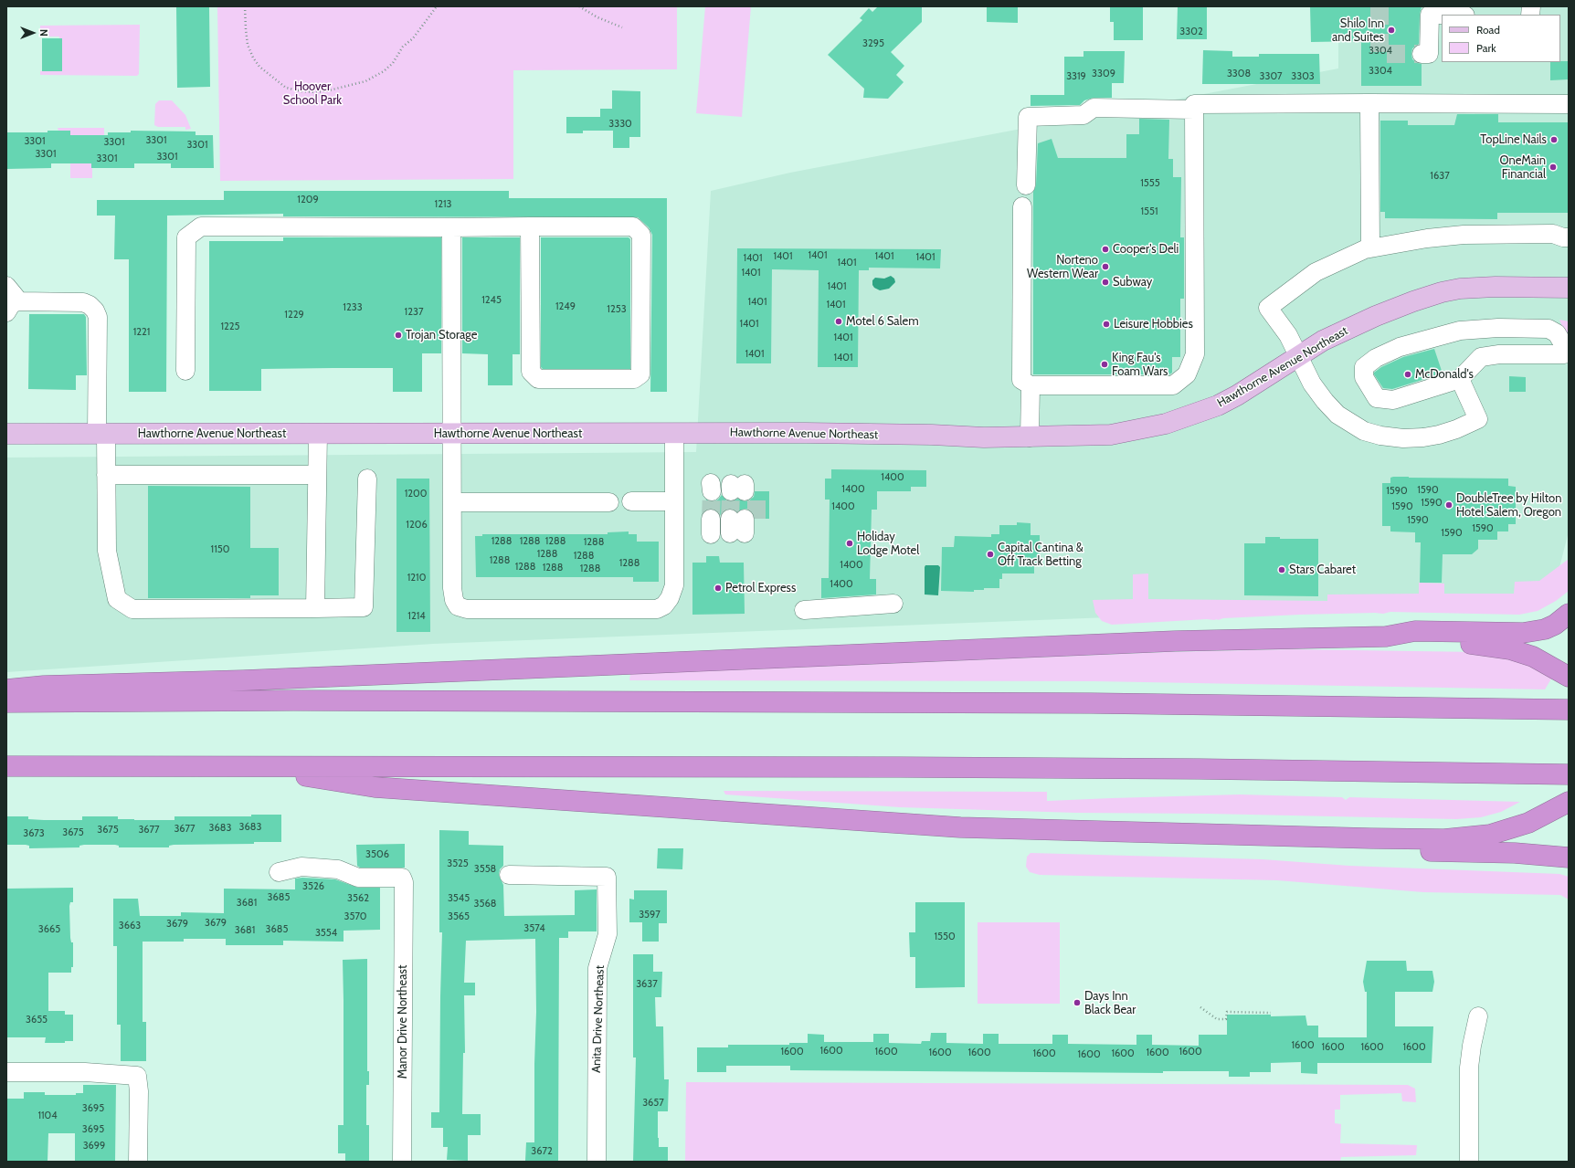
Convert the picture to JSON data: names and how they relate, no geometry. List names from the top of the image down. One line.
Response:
{"streets":{"main road":["Hawthorne Avenue Northeast"],"street":["Anita Drive Northeast","Manor Drive Northeast"]},"parks":["Hoover School Park"],"places":["Shilo Inn and Suites","TopLine Nails","OneMain Financial","Cooper's Deli","Norteno Western Wear","Subway","Motel 6 Salem","Leisure Hobbies","Trojan Storage","King Fau's Foam Wars","McDonald's","DoubleTree by Hilton Hotel Salem, Oregon","Holiday Lodge Motel","Capital Cantina & Off Track Betting","Stars Cabaret","Petrol Express","Days Inn Black Bear"],"house_numbers":["3302","3295","3304","3304","3309","3308","3319","3307","3303","3330","3301","3301","3301","3301","3301","3301","3301","1637","1555","1209","1213","1551","1401","1401","1401","1401","1401","1401","1401","1401","1245","1401","1401","1249","1233","1253","1237","1229","1401","1225","1221","1401","1401","1401","1400","1400","1590","1590","1200","1590","1400","1590","1590","1206","1590","1590","1288","1288","1288","1288","1150","1288","1288","1288","1288","1400","1288","1288","1288","1210","1400","1214","3683","3683","3677","3675","3677","3675","3673","3506","3525","3558","3526","3685","3562","3545","3681","3568","3597","3570","3565","3679","3679","3663","3574","3665","3685","3681","3554","1550","3637","3655","1600","1600","1600","1600","1600","1600","1600","1600","1600","1600","1600","1600","1600","1600","3657","3695","1104","3695","3699","3672"],"legend":["Road","Park"],"north":"right"}
